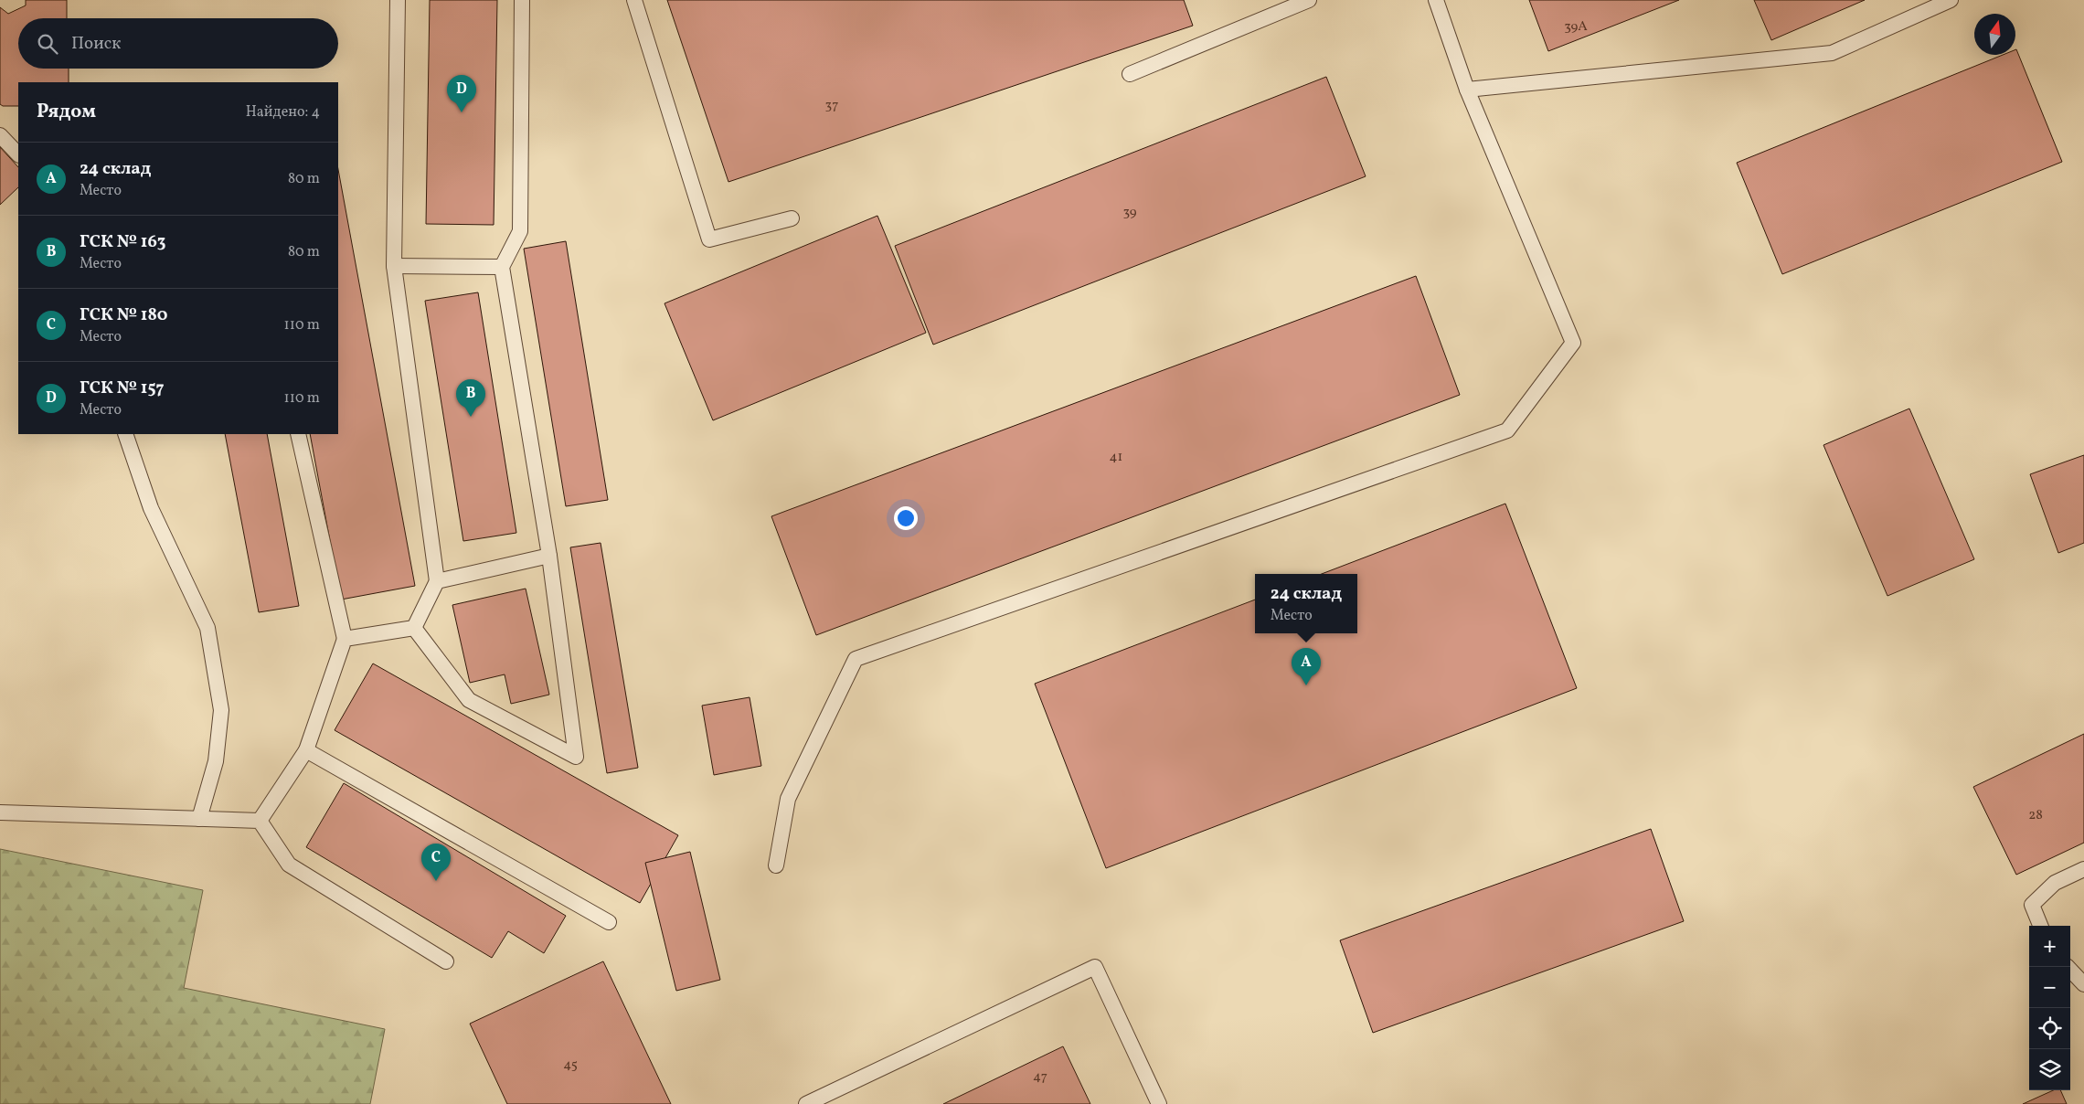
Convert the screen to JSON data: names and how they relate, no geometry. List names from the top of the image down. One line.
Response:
{"house_numbers":["39А","37","39","41","28","45","47"],"north":"top","page":{"search":"Поиск","pins":["D","B","A","C"],"heading":["Рядом","Найдено: 4"],"list":[{"mark":"A","name":"24 склад","note":"Место","value":"80 m"},{"mark":"B","name":"ГСК № 163","note":"Место","value":"80 m"},{"mark":"C","name":"ГСК № 180","note":"Место","value":"110 m"},{"mark":"D","name":"ГСК № 157","note":"Место","value":"110 m"}],"popup":["24 склад","Место"],"map_buttons":["+","−"]}}
